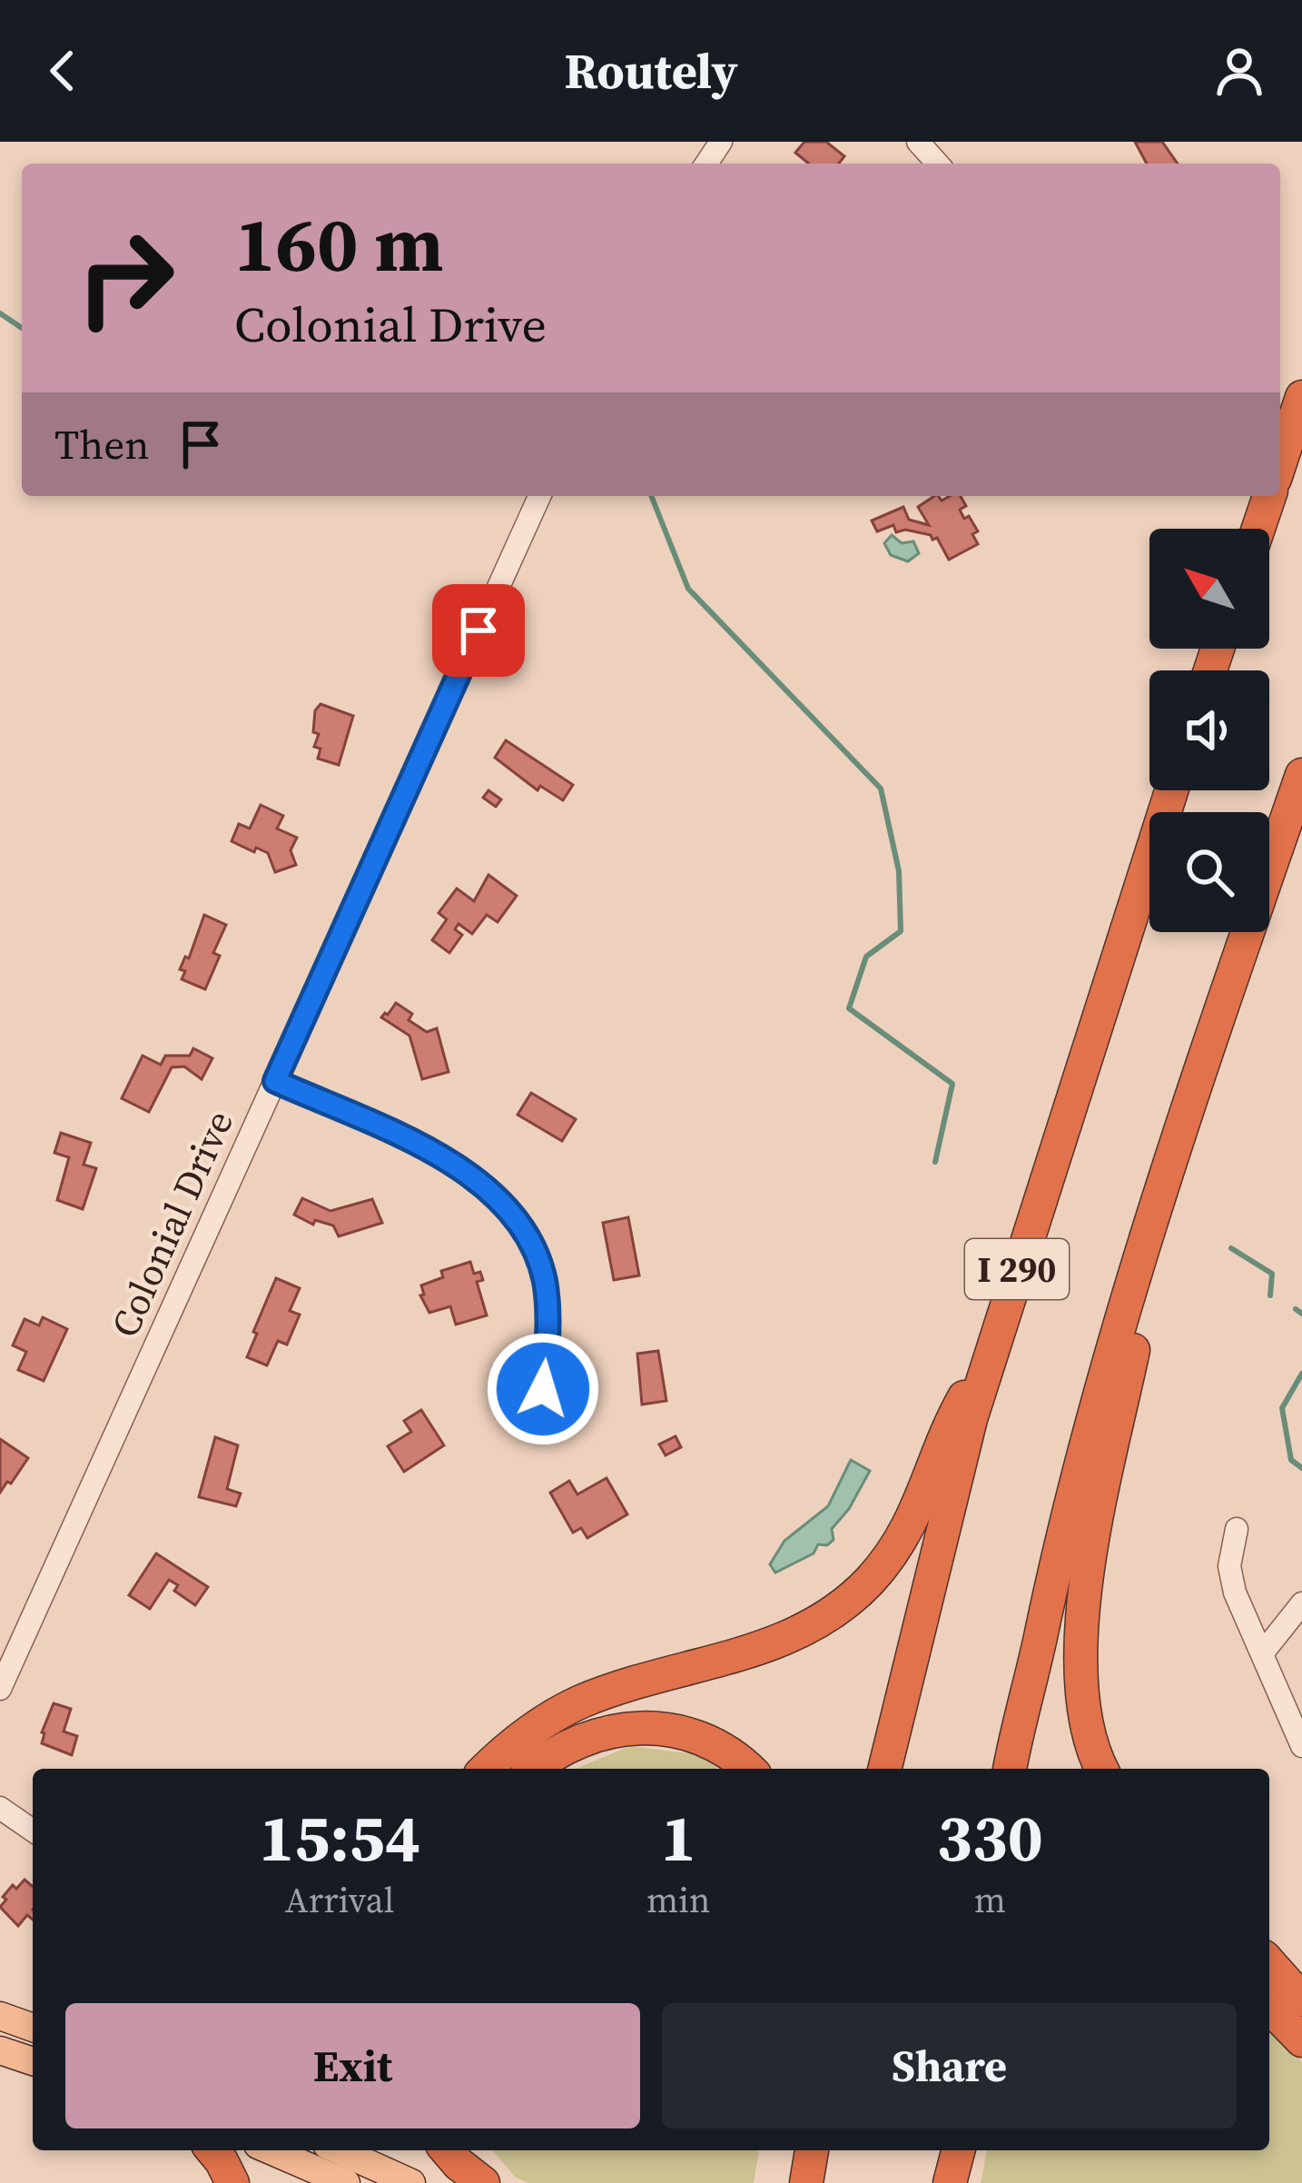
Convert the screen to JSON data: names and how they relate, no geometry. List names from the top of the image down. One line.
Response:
{"streets":{"highway":["I 290"],"street":["Colonial Drive"]},"north":"top left","page":{"header":"Routely","turn":["160 m","Colonial Drive"],"then":"Then","eta":["15:54","Arrival","1","min","330","m"],"buttons":["Exit","Share"]}}
